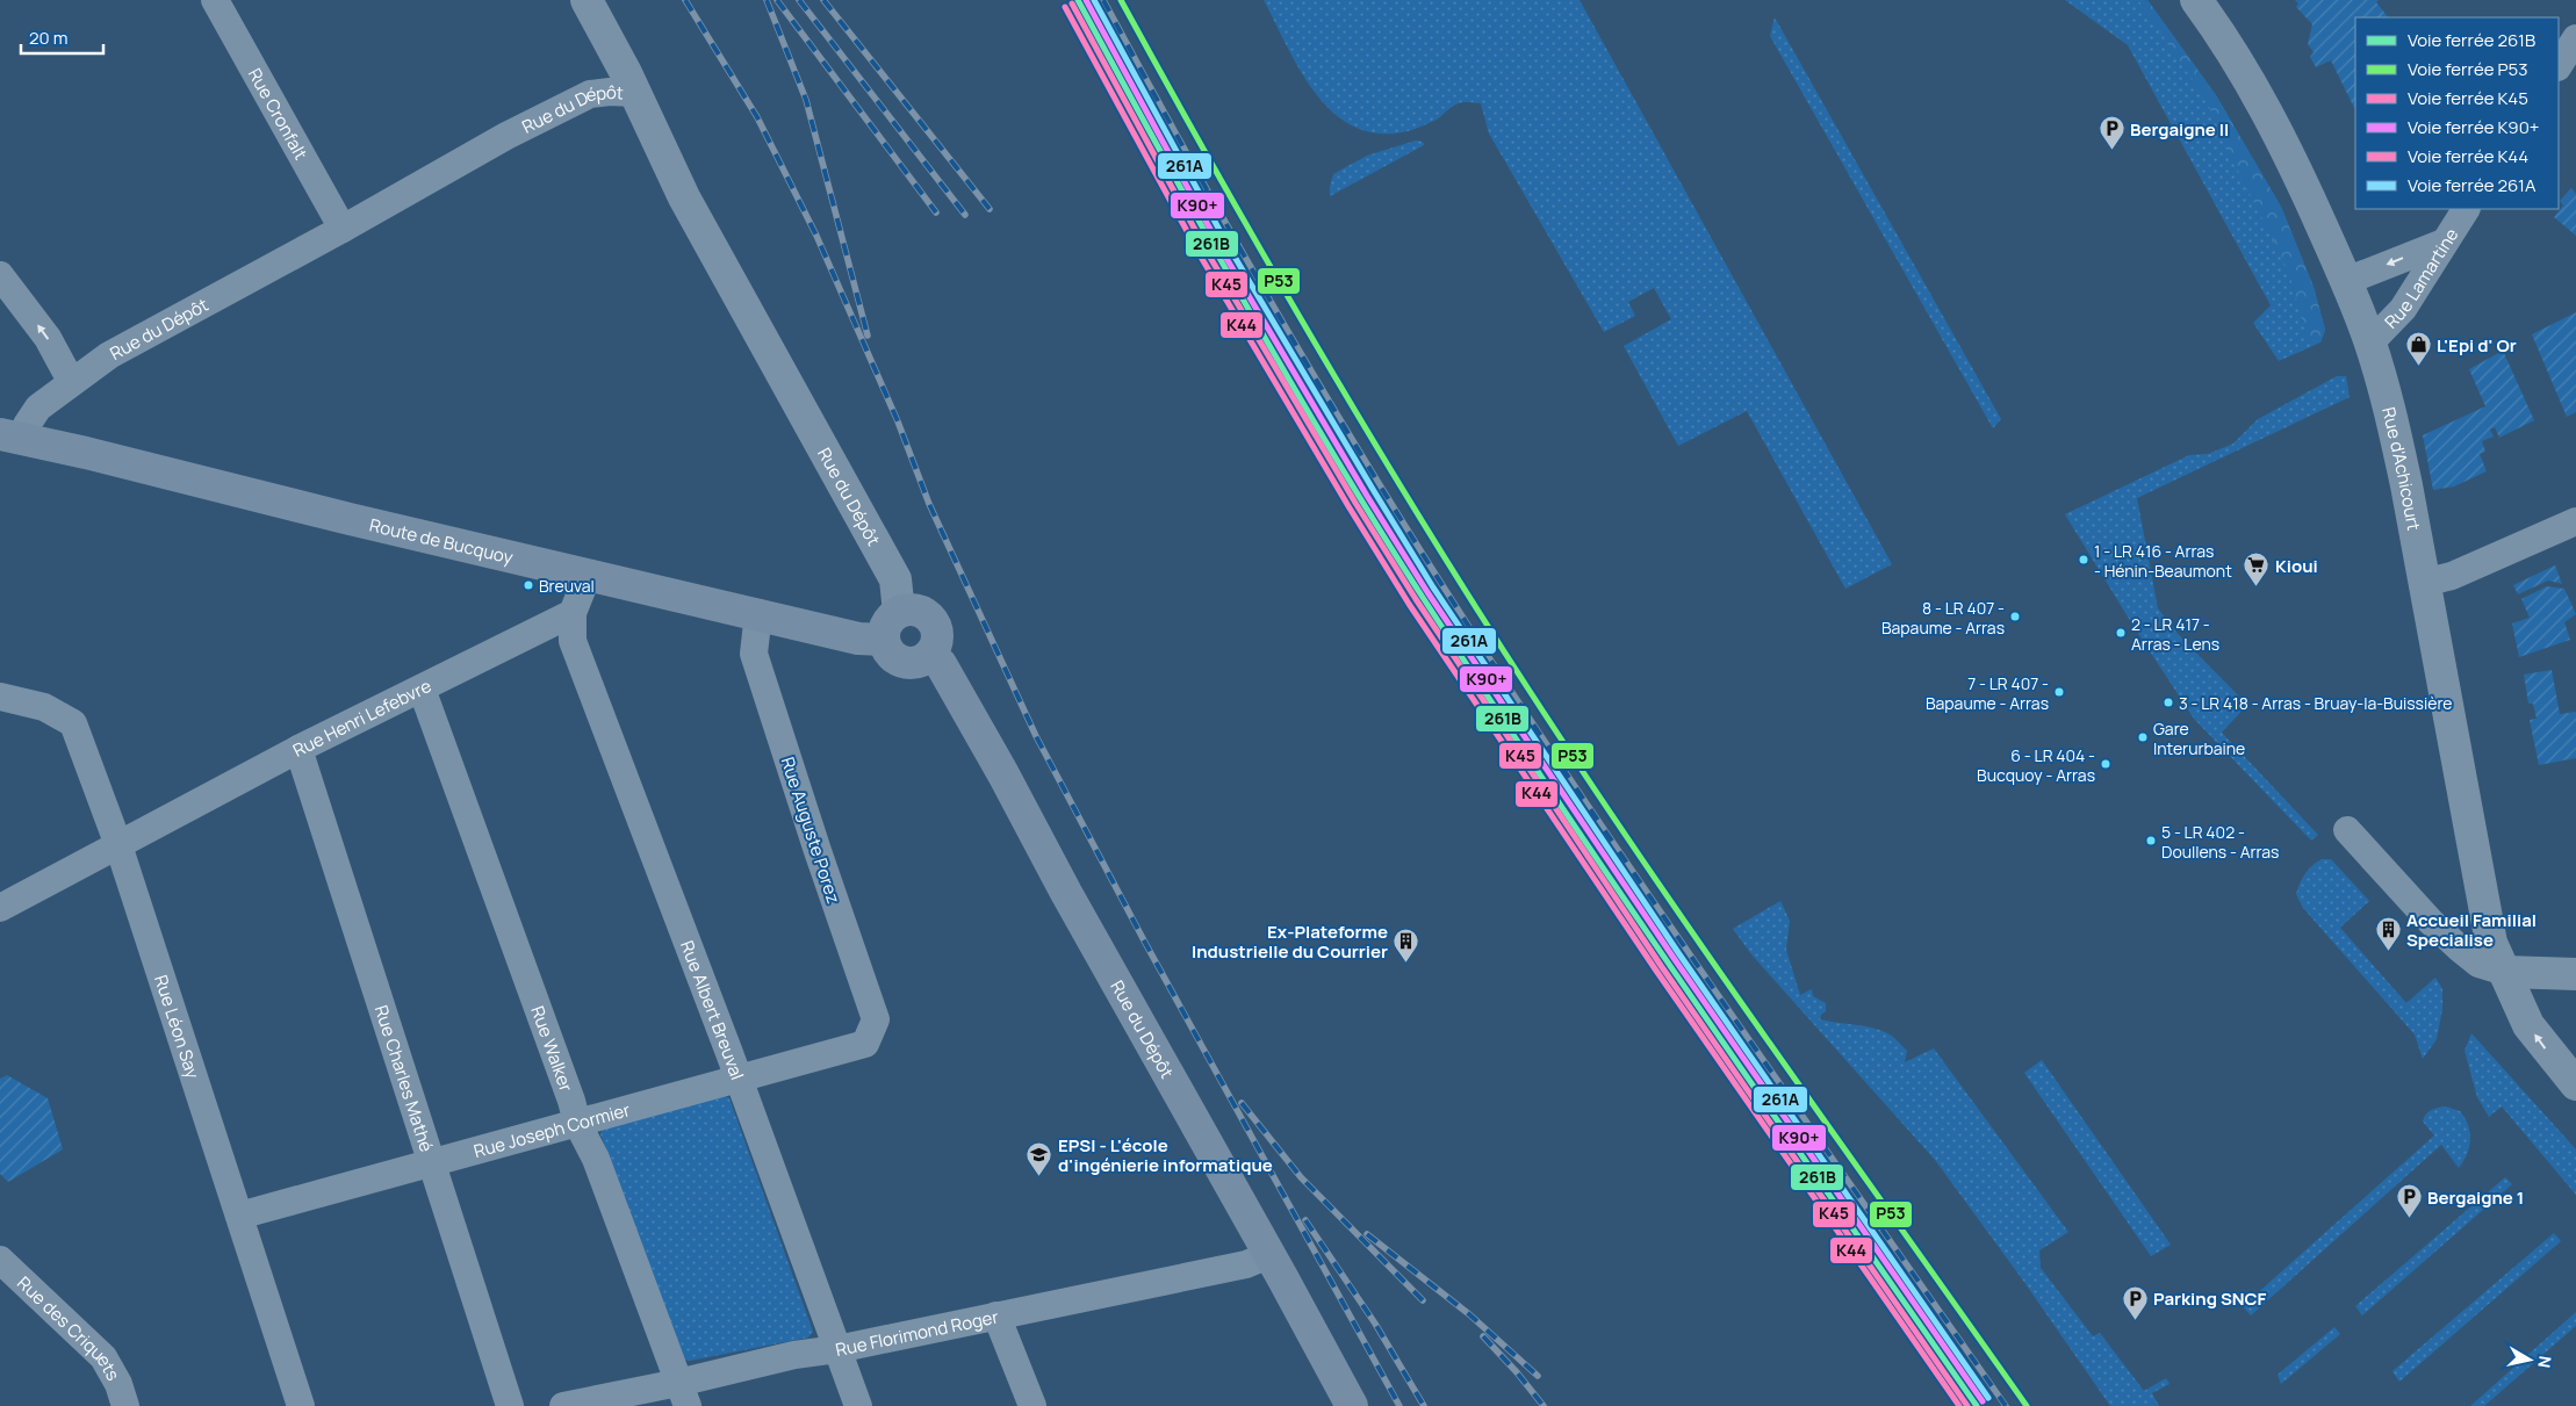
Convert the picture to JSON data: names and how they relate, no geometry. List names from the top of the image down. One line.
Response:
{"streets":{"main road":["Rue du Dépôt","Route de Bucquoy"],"street":["Rue Cronfalt","Rue Lamartine","Rue d'Achicourt","Rue Henri Lefebvre","Rue Auguste Porez","Rue Albert Breuval","Rue Léon Say","Rue Walker","Rue Charles Mathé","Rue Joseph Cormier","Rue des Criquets","Rue Florimond Roger"]},"crossings":[["Rue du Dépôt","Rue Cronfalt"],["Rue du Dépôt","Route de Bucquoy"],["Rue du Dépôt","Rue Florimond Roger"],["Rue Lamartine","Rue d'Achicourt"],["Route de Bucquoy","Rue Auguste Porez"],["Rue Henri Lefebvre","Rue Albert Breuval"],["Rue Henri Lefebvre","Rue Léon Say"],["Rue Henri Lefebvre","Rue Walker"],["Rue Henri Lefebvre","Rue Charles Mathé"],["Rue Auguste Porez","Rue Joseph Cormier"],["Rue Albert Breuval","Rue Joseph Cormier"],["Rue Albert Breuval","Rue Florimond Roger"],["Rue Léon Say","Rue Joseph Cormier"],["Rue Walker","Rue Joseph Cormier"],["Rue Walker","Rue Florimond Roger"],["Rue Charles Mathé","Rue Joseph Cormier"]],"places":{"parking":["Bergaigne II","Bergaigne 1","Parking SNCF"],"shop":["L'Epi d' Or"],"other":["1 - LR 416 - Arras - Hénin-Beaumont","Breuval","8 - LR 407 - Bapaume - Arras","2 - LR 417 - Arras - Lens","7 - LR 407 - Bapaume - Arras","3 - LR 418 - Arras - Bruay-la-Buissière","Gare Interurbaine","6 - LR 404 - Bucquoy - Arras","5 - LR 402 - Doullens - Arras"],"supermarket":["Kioui"],"building":["Accueil Familial Specialise","Ex-Plateforme Industrielle du Courrier"],"school or university":["EPSI - L'école d'ingénierie informatique"]},"lines":["rail line 261B","rail line P53","rail line K90+","rail line 261A","rail line K45","rail line K44"],"legend":["Voie ferrée 261B","Voie ferrée P53","Voie ferrée K45","Voie ferrée K90+","Voie ferrée K44","Voie ferrée 261A"],"scale_bar":"20 m","north":"right"}
